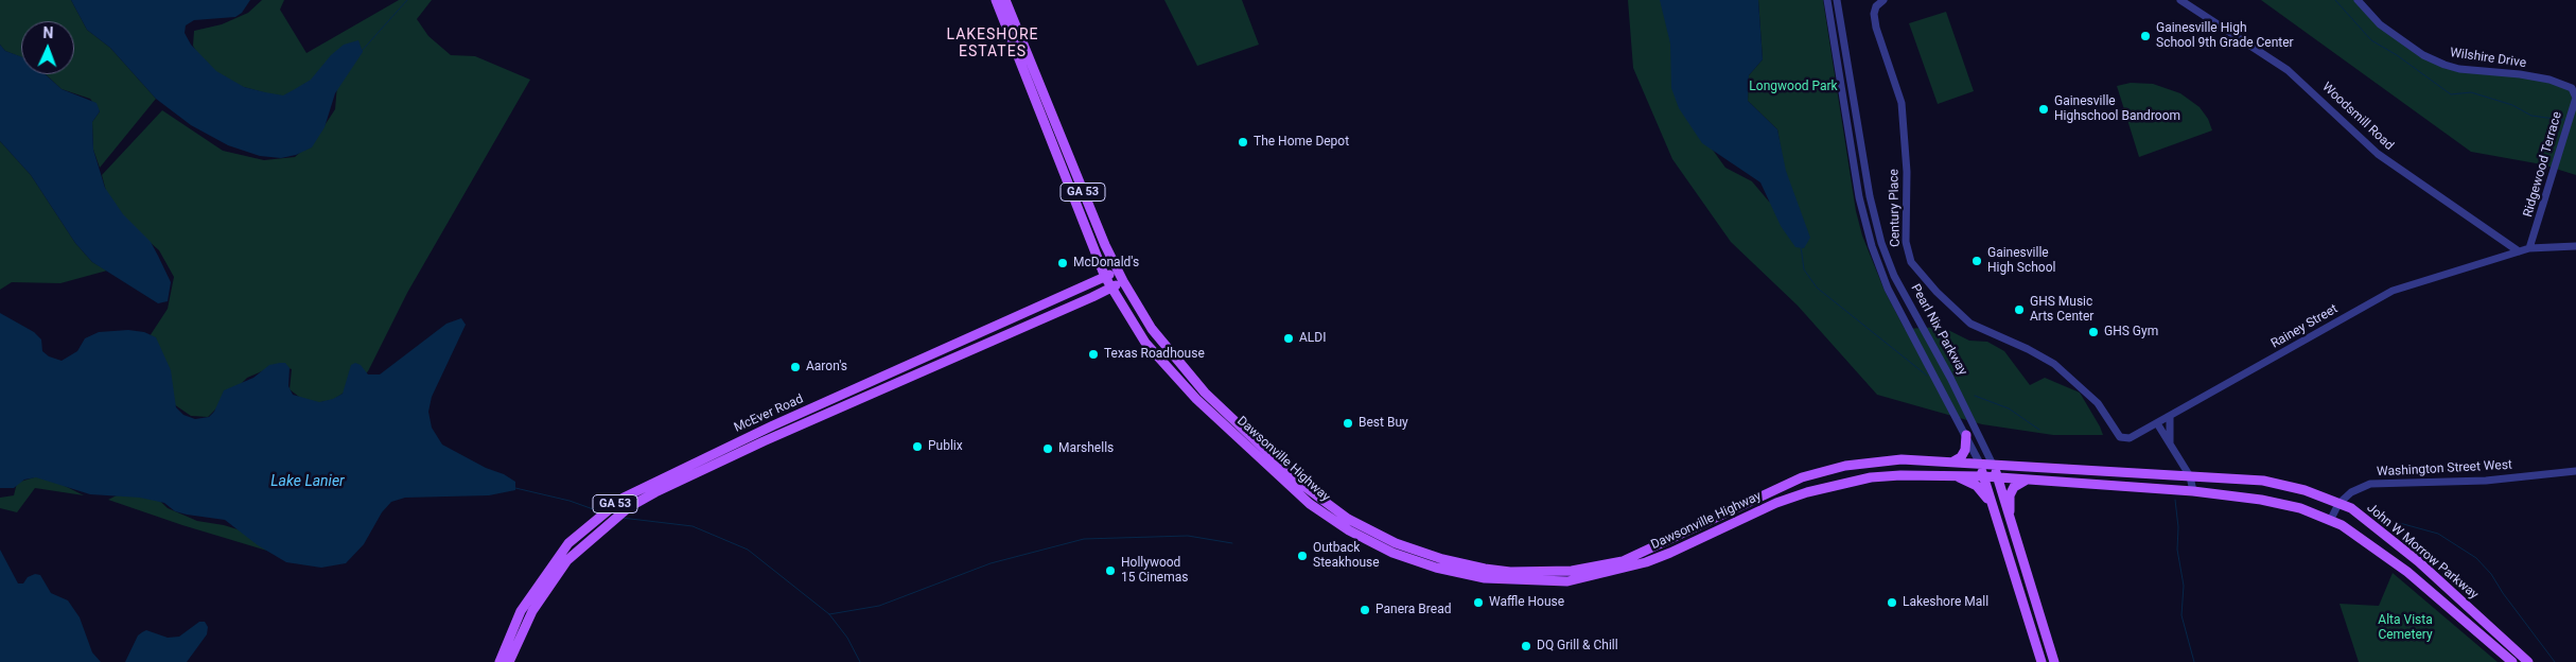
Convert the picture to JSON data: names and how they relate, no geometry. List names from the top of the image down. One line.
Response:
{"streets":{"main road":["GA 53","Pearl Nix Parkway","McEver Road","Dawsonville Highway","John W Morrow Parkway"],"street":["Wilshire Drive","Woodsmill Road","Ridgewood Terrace","Century Place","Rainey Street","Washington Street West"]},"crossings":[["Wilshire Drive","Ridgewood Terrace"],["Woodsmill Road","Rainey Street"],["Ridgewood Terrace","Rainey Street"],["Century Place","Rainey Street"],["Pearl Nix Parkway","Dawsonville Highway"],["McEver Road","Dawsonville Highway"],["Dawsonville Highway","John W Morrow Parkway"],["Washington Street West","John W Morrow Parkway"]],"districts":["LAKESHORE ESTATES"],"water":["Lake Lanier"],"parks":["Longwood Park","Alta Vista Cemetery"],"places":["Gainesville High School 9th Grade Center","Gainesville Highschool Bandroom","The Home Depot","Gainesville High School","McDonald's","GHS Music Arts Center","GHS Gym","ALDI","Texas Roadhouse","Aaron's","Best Buy","Publix","Marshells","Outback Steakhouse","Hollywood 15 Cinemas","Waffle House","Lakeshore Mall","Panera Bread","DQ Grill & Chill"],"north":"top"}
